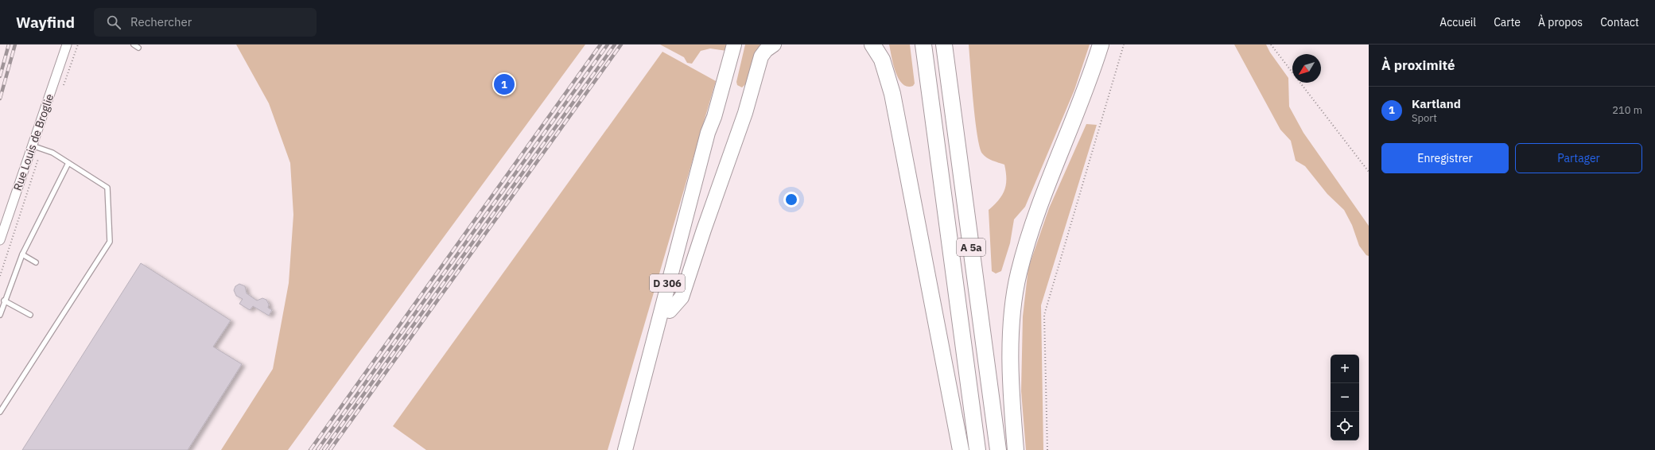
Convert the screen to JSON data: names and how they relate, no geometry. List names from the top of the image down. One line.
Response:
{"streets":{"highway":["A 5a"],"main road":["D 306"],"street":["Rue Louis de Broglie"]},"north":"bottom left","page":{"header":"Wayfind","search":"Rechercher","nav":["Accueil","Carte","À propos","Contact"],"heading":"À proximité","pins":"1","list":[{"mark":"1","name":"Kartland","note":"Sport","value":"210 m"}],"buttons":["Enregistrer","Partager"],"map_buttons":["+","−"]}}
